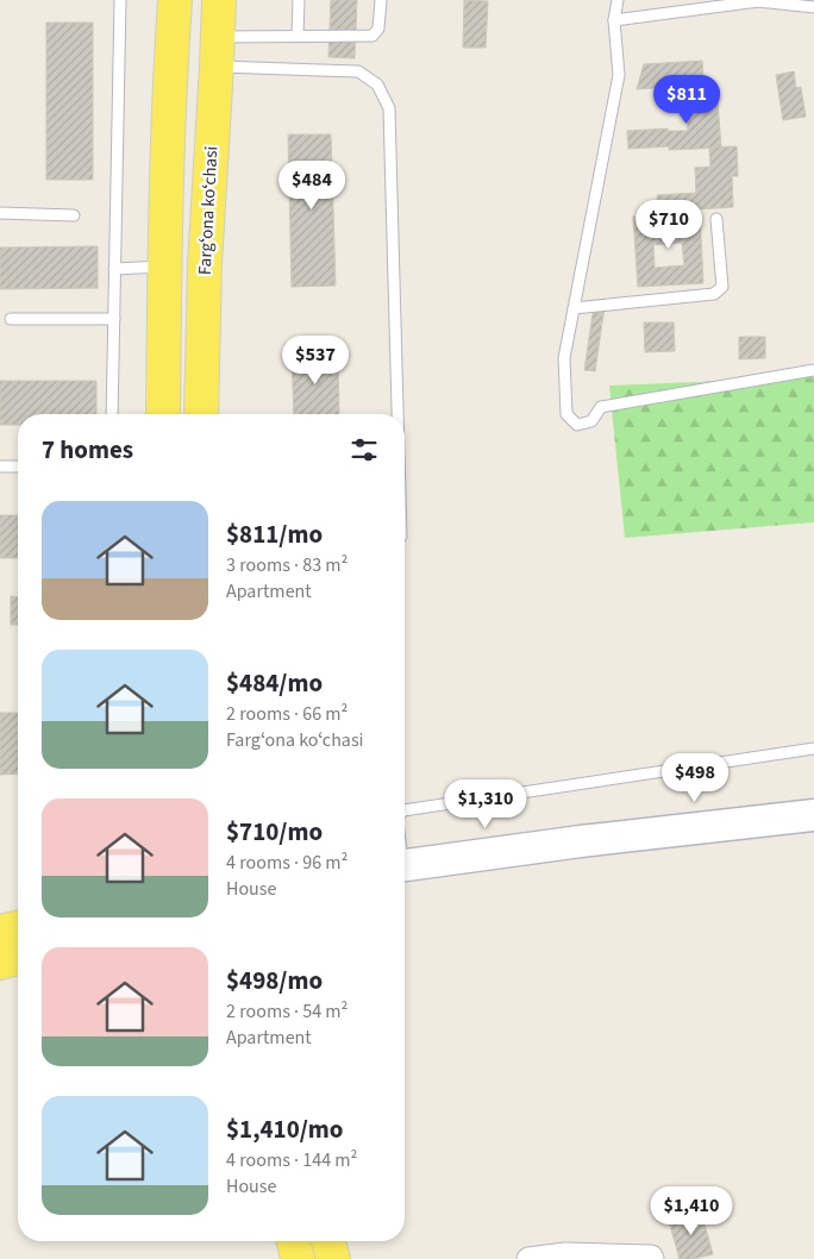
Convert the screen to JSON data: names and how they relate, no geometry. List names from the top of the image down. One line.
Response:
{"streets":{"main road":["Fargʻona koʻchasi"]},"page":{"price":["$811","$484","$710","$537","$498","$1,310","$1,410"],"heading":"7 homes","list":[{"name":"$811/mo","note":"3 rooms · 83 m² · Apartment"},{"name":"$484/mo","note":"2 rooms · 66 m² · Fargʻona koʻchasi"},{"name":"$710/mo","note":"4 rooms · 96 m² · House"},{"name":"$498/mo","note":"2 rooms · 54 m² · Apartment"},{"name":"$1,410/mo","note":"4 rooms · 144 m² · House"}]}}
